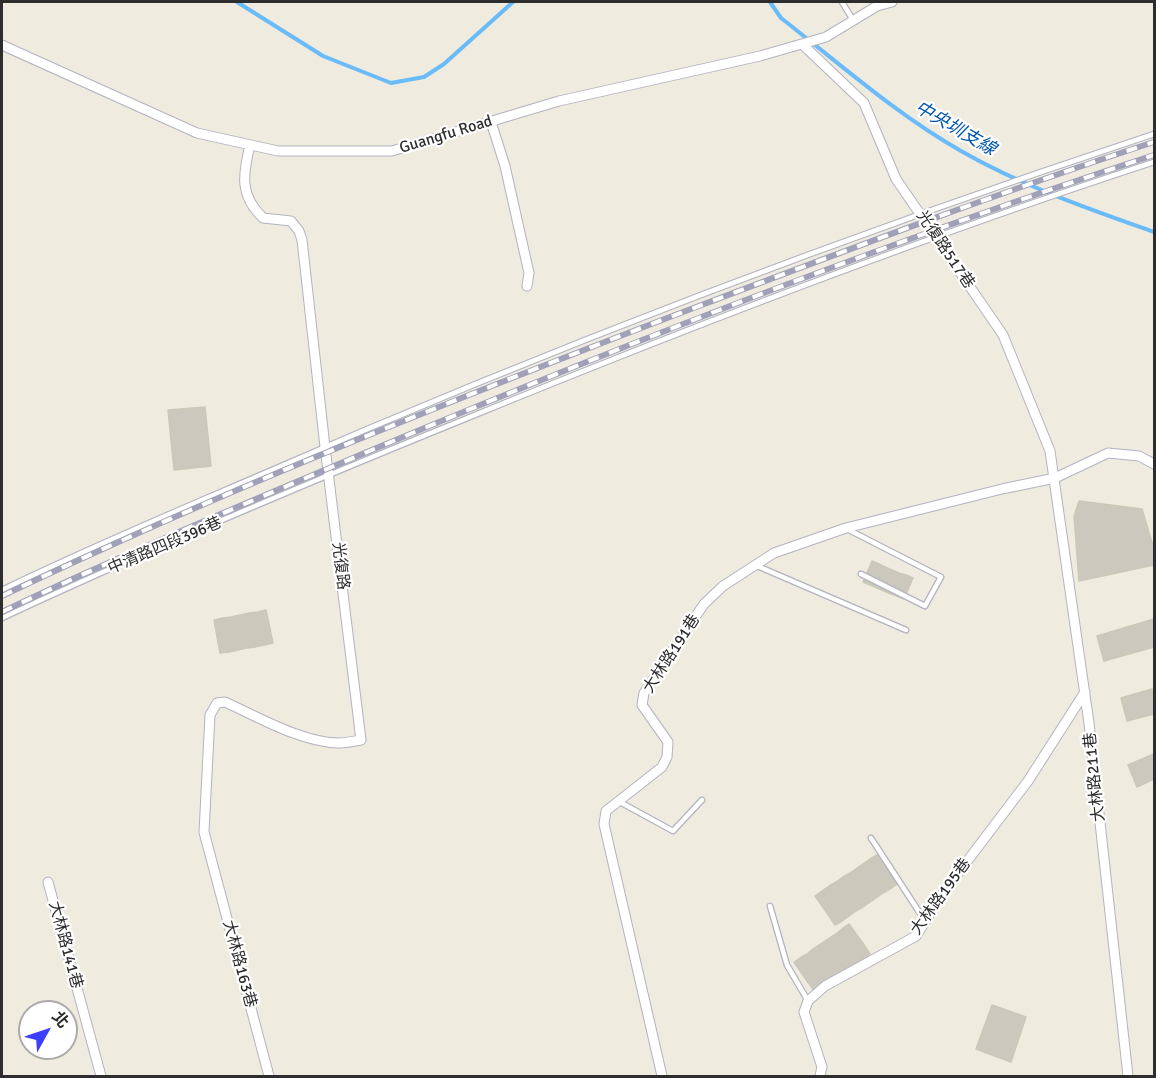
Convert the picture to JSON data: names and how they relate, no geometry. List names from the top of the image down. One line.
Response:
{"streets":{"street":["Guangfu Road","光復路517巷","光復路","大林路191巷","大林路211巷","大林路195巷","大林路141巷","大林路163巷"],"lane":["中清路四段396巷"]},"crossings":[["Guangfu Road","光復路517巷"],["Guangfu Road","光復路"],["光復路517巷","中清路四段396巷"],["光復路517巷","大林路191巷"],["光復路517巷","大林路211巷"],["中清路四段396巷","光復路"],["光復路","大林路163巷"],["大林路191巷","大林路211巷"],["大林路211巷","大林路195巷"]],"water":["中央圳支線"],"north":"top right"}
